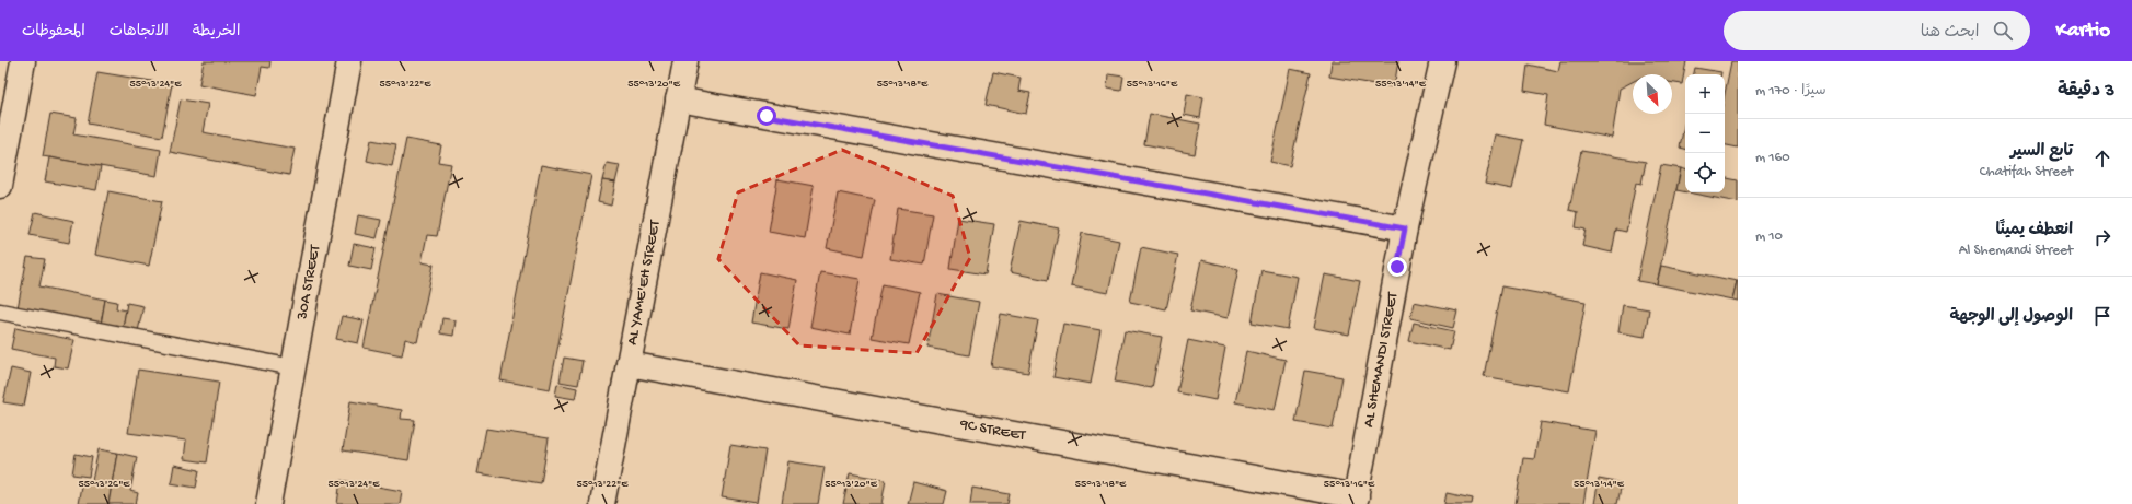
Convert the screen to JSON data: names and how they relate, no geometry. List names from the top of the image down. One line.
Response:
{"streets":{"street":["AL YAME'EH STREET","30A STREET","AL SHEMANDI STREET","9C STREET"]},"crossings":[["AL YAME'EH STREET","9C STREET"],["AL SHEMANDI STREET","9C STREET"]],"north":"bottom right","page":{"header":"Kartio","search":"ابحث هنا","nav":["الخريطة","الاتجاهات","المحفوظات"],"heading":["3 دقيقة","سيرًا · 170 m"],"map_buttons":["+","−"],"list":[["تابع السير","Chatifah Street","160 m"],["انعطف يمينًا","Al Shemandi Street","10 m"],"الوصول إلى الوجهة"]},"coordinates":["55°13'24\"E","55°13'22\"E","55°13'20\"E","55°13'18\"E","55°13'16\"E","55°13'14\"E","55°13'26\"E"]}
